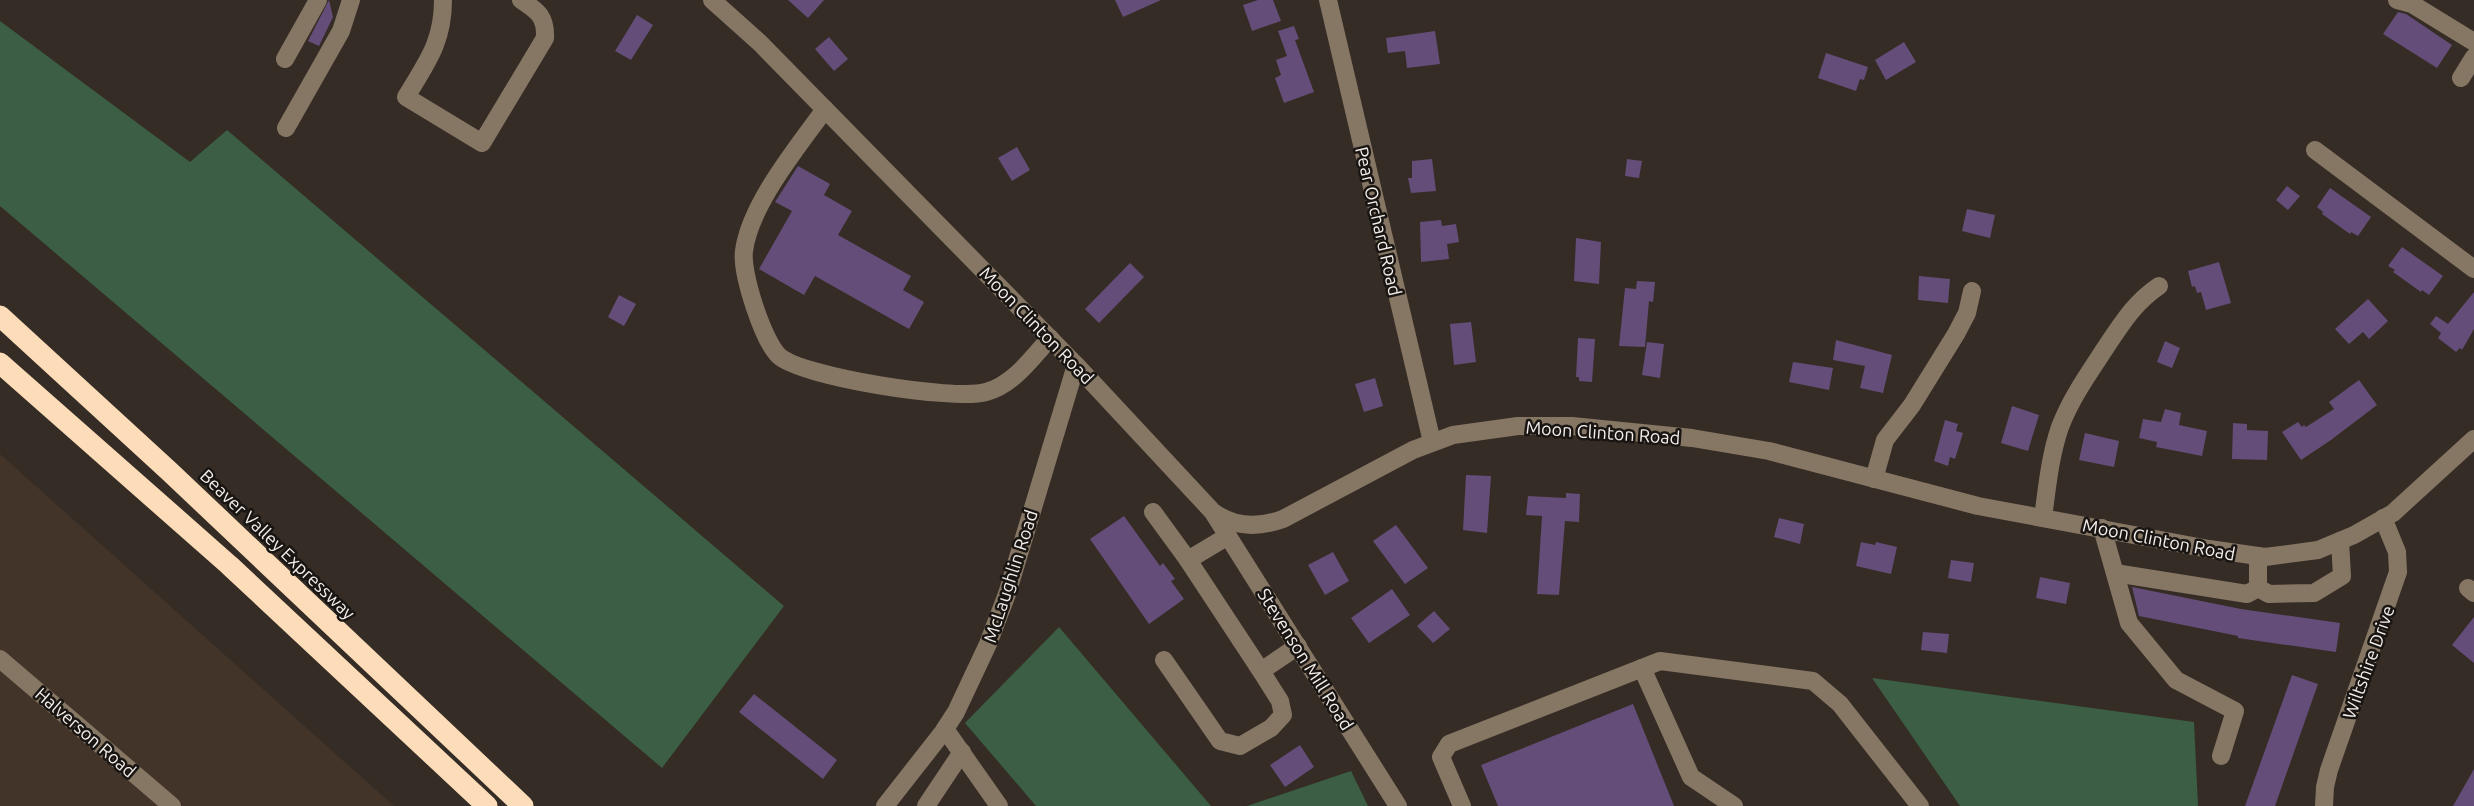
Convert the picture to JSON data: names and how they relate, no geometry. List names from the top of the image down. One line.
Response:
{"streets":{"highway":["Beaver Valley Expressway"],"street":["Pear Orchard Road","Moon Clinton Road","McLaughlin Road","Stevenson Mill Road","Wiltshire Drive","Halverson Road"]},"crossings":[["Pear Orchard Road","Moon Clinton Road"],["Moon Clinton Road","McLaughlin Road"],["Moon Clinton Road","Stevenson Mill Road"],["Moon Clinton Road","Wiltshire Drive"]]}
